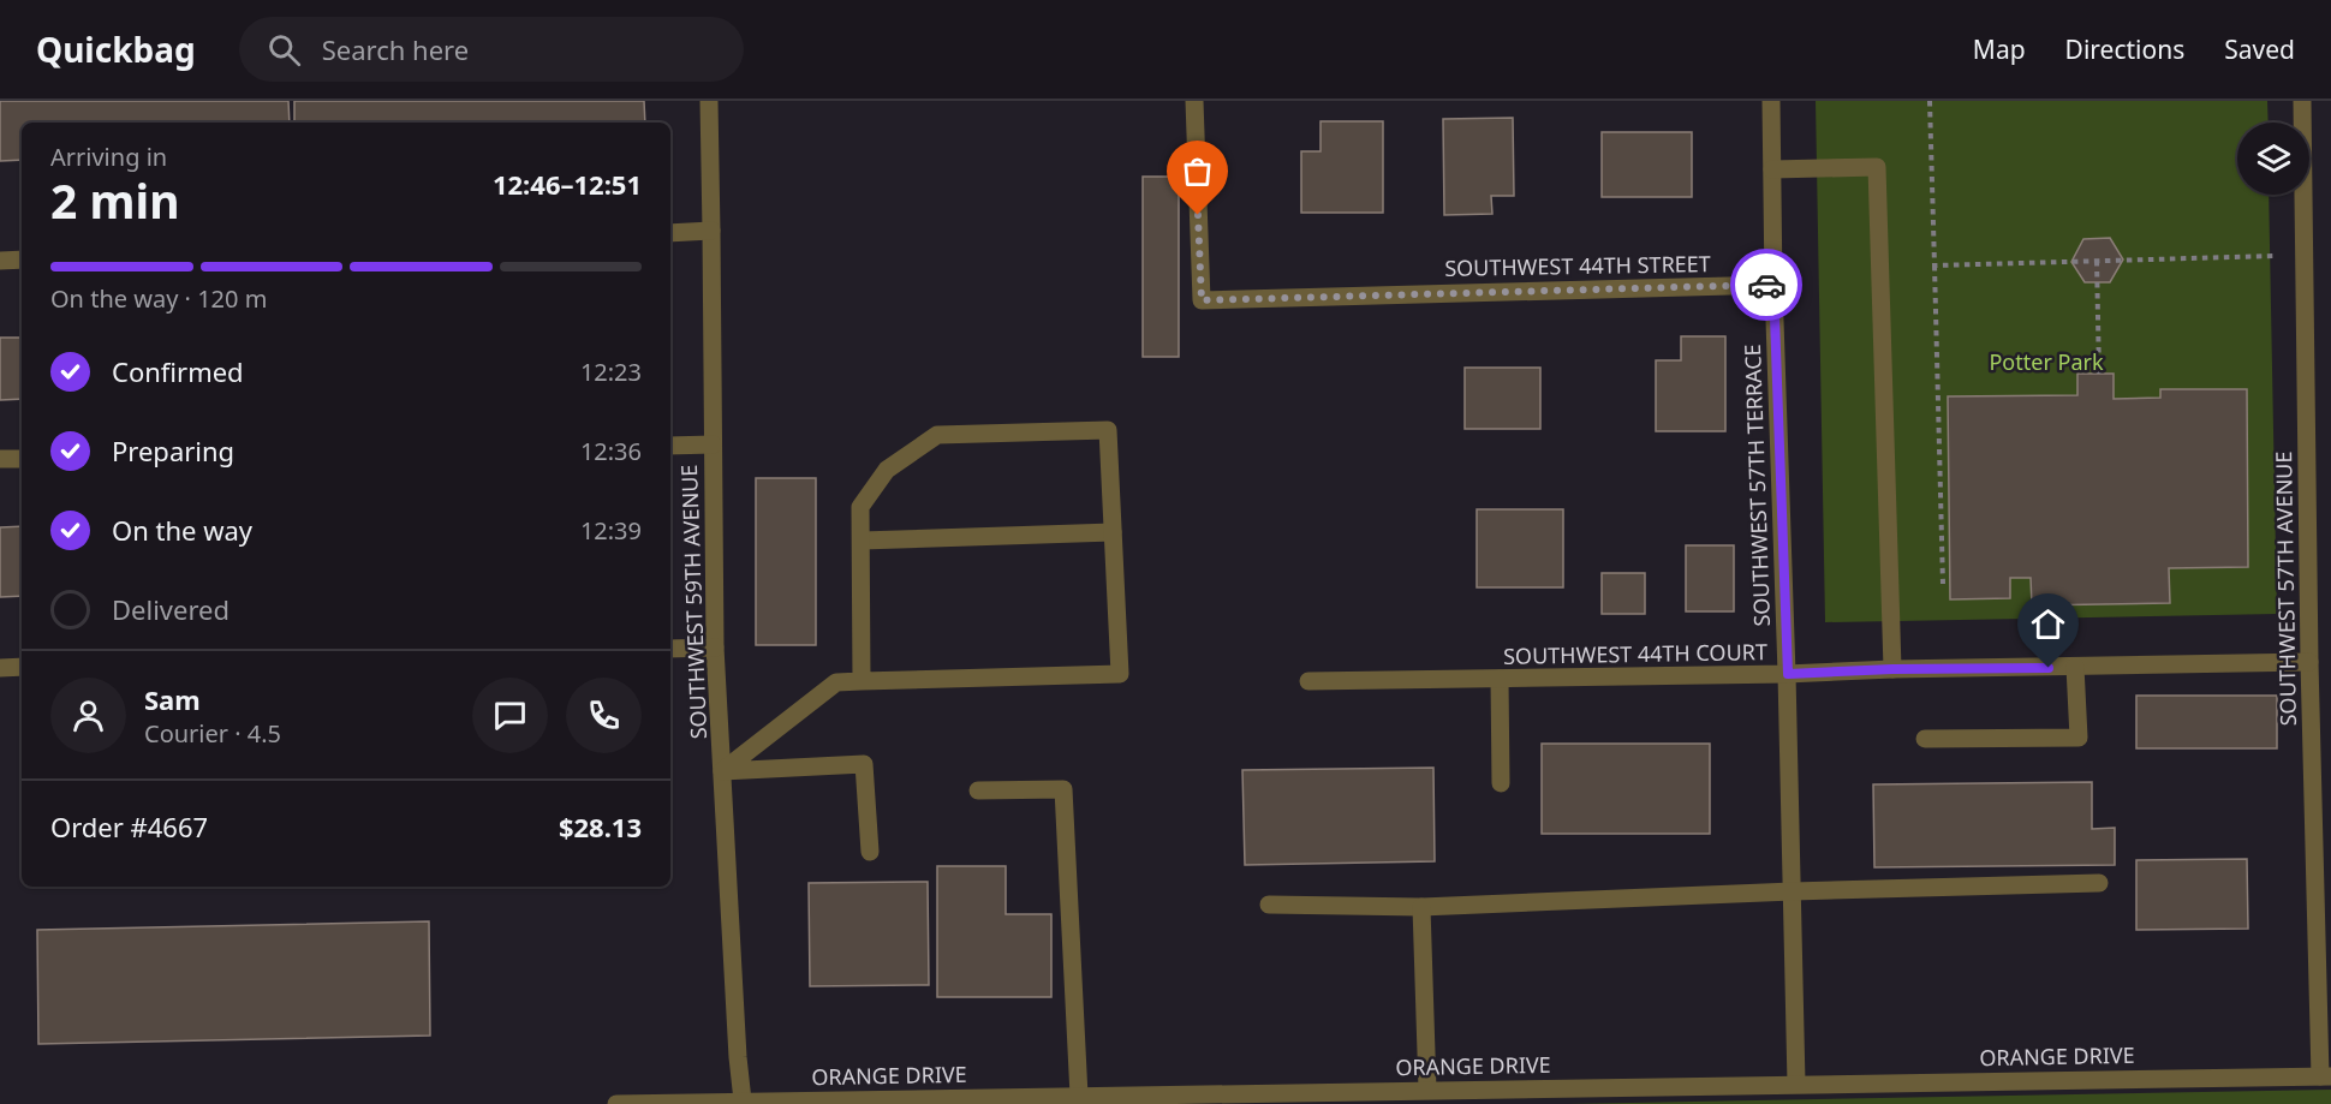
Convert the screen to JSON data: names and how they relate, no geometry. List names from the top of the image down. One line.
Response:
{"streets":{"street":["SOUTHWEST 44TH STREET","SOUTHWEST 57TH TERRACE","SOUTHWEST 57TH AVENUE","SOUTHWEST 59TH AVENUE","SOUTHWEST 44TH COURT","ORANGE DRIVE"]},"crossings":[["SOUTHWEST 44TH STREET","SOUTHWEST 57TH TERRACE"],["SOUTHWEST 57TH TERRACE","SOUTHWEST 44TH COURT"],["SOUTHWEST 57TH TERRACE","ORANGE DRIVE"],["SOUTHWEST 57TH AVENUE","SOUTHWEST 44TH COURT"],["SOUTHWEST 57TH AVENUE","ORANGE DRIVE"],["SOUTHWEST 59TH AVENUE","ORANGE DRIVE"]],"parks":["Potter Park"],"page":{"header":"Quickbag","search":"Search here","nav":["Map","Directions","Saved"],"heading":["2 min","Arriving in","12:46–12:51"],"panel":["Sam","Courier · 4.5","Order #4667","$28.13"],"bar":"On the way · 120 m","list":[["Confirmed","12:23"],["Preparing","12:36"],["On the way","12:39"],"Delivered"]}}
